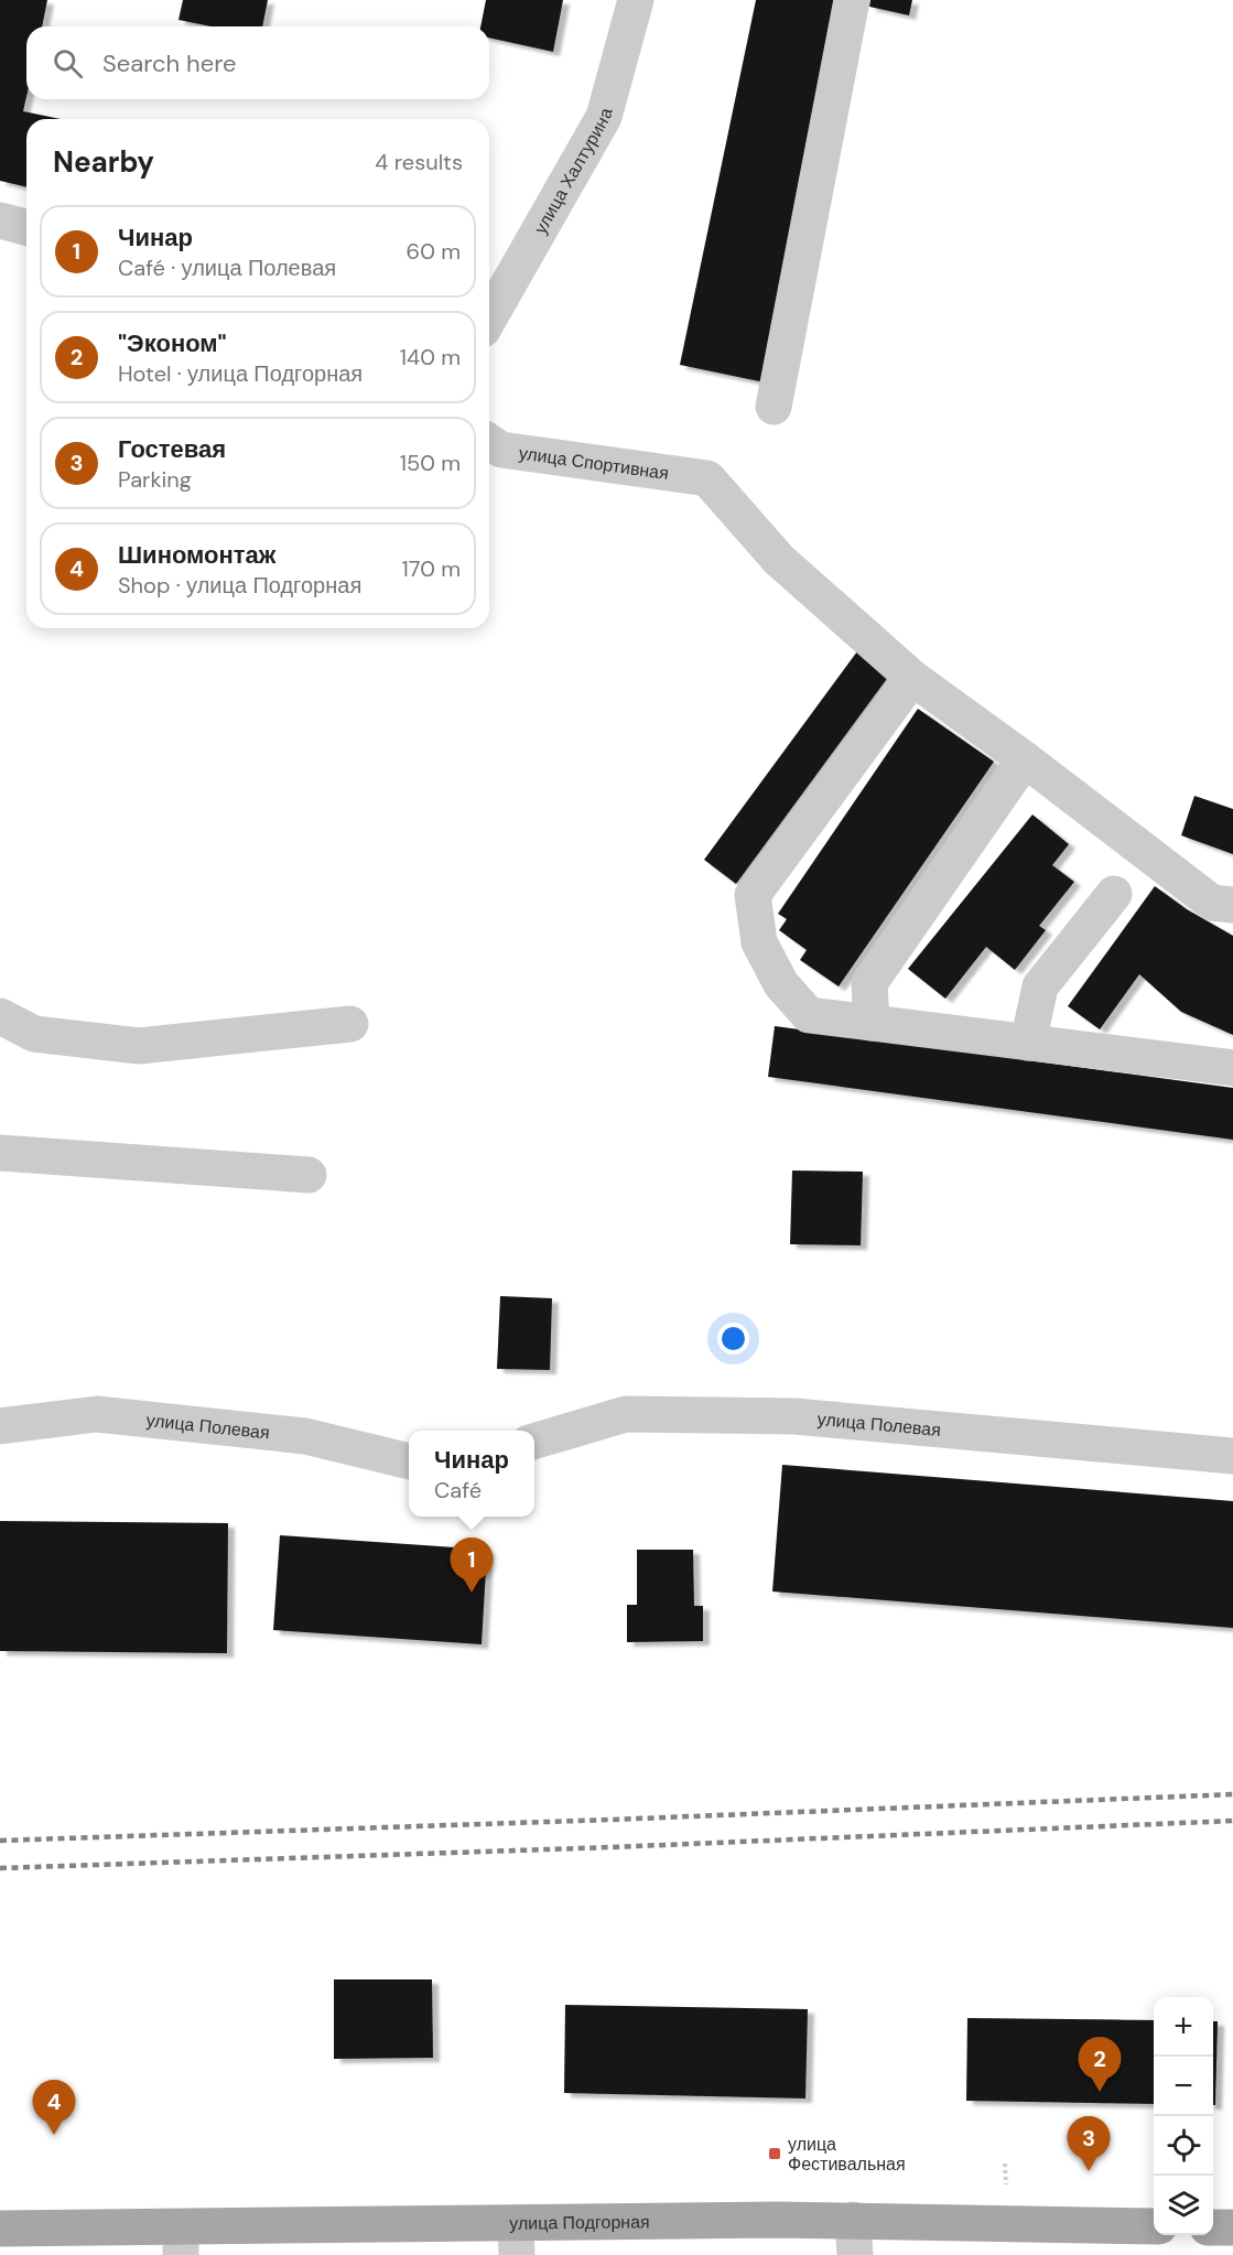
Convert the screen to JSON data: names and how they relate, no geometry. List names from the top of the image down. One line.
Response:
{"streets":{"main road":["улица Подгорная"],"street":["улица Халтурина","улица Спортивная","улица Полевая"]},"places":{"transit":["улица Фестивальная"]},"page":{"search":"Search here","heading":["Nearby","4 results"],"list":[{"mark":"1","name":"Чинар","note":"Café · улица Полевая","value":"60 m"},{"mark":"2","name":"\"Эконом\"","note":"Hotel · улица Подгорная","value":"140 m"},{"mark":"3","name":"Гостевая","note":"Parking","value":"150 m"},{"mark":"4","name":"Шиномонтаж","note":"Shop · улица Подгорная","value":"170 m"}],"popup":["Чинар","Café"],"pins":["1","2","4","3"],"map_buttons":["+","−"]}}
